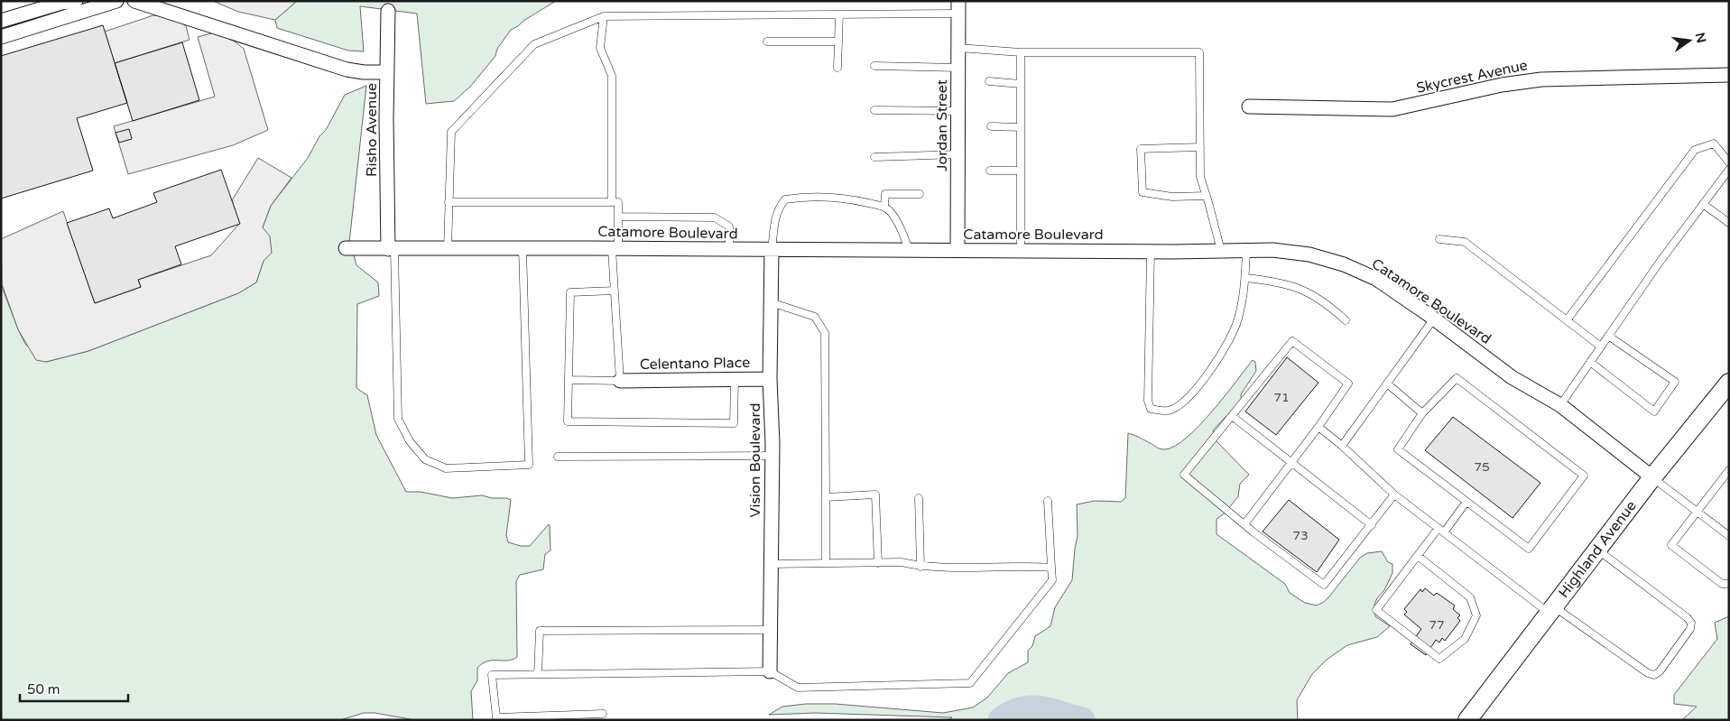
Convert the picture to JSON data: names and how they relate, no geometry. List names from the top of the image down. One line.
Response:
{"streets":{"main road":["Highland Avenue"],"street":["Skycrest Avenue","Jordan Street","Risho Avenue","Catamore Boulevard","Celentano Place","Vision Boulevard"]},"crossings":[["Jordan Street","Catamore Boulevard"],["Risho Avenue","Catamore Boulevard"],["Catamore Boulevard","Vision Boulevard"],["Catamore Boulevard","Highland Avenue"],["Celentano Place","Vision Boulevard"]],"house_numbers":["71","75","73","77"],"scale_bar":"50 m","north":"right"}
